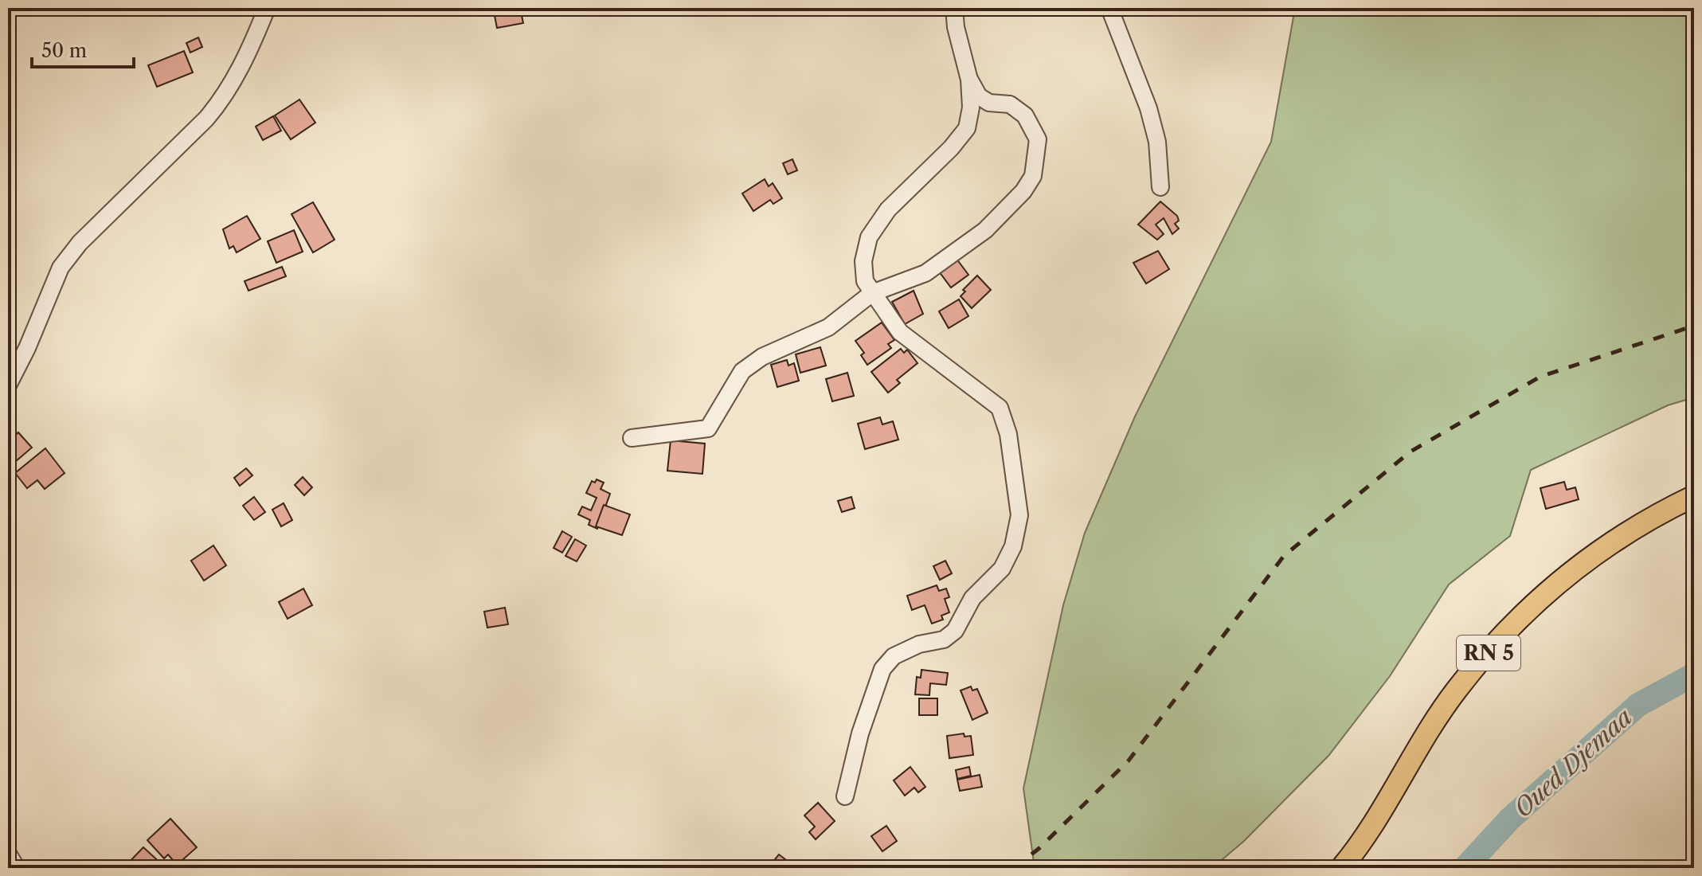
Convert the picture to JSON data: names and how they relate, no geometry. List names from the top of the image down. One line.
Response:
{"streets":{"main road":["RN 5"]},"water":["Oued Djemaa"],"scale_bar":"50 m"}
